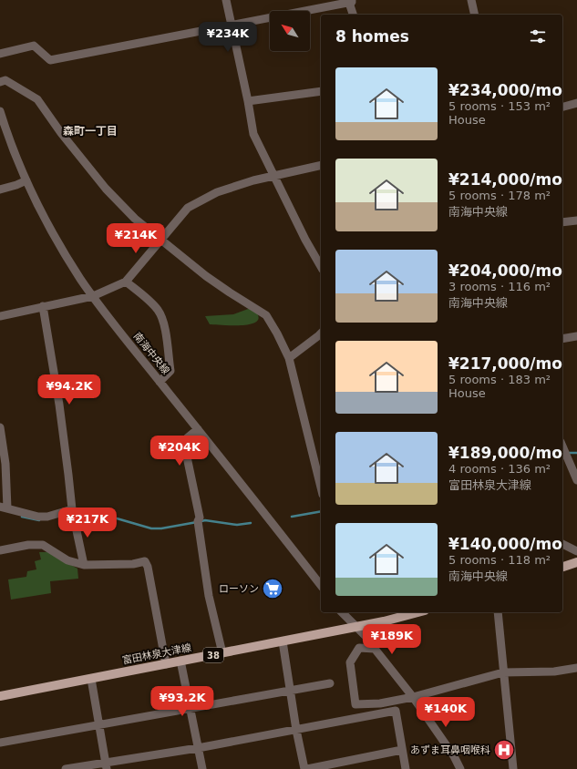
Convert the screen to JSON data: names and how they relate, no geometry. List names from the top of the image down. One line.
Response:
{"streets":{"main road":["富田林泉大津線","38"],"street":["南海中央線"]},"districts":["森町一丁目"],"places":{"supermarket":["ローソン"],"hospital":["あずま耳鼻咽喉科"]},"north":"top left","page":{"heading":"8 homes","price":["¥234K","¥214K","¥94.2K","¥204K","¥217K","¥189K","¥93.2K","¥140K"],"list":[{"name":"¥234,000/mo","note":"5 rooms · 153 m² · House"},{"name":"¥214,000/mo","note":"5 rooms · 178 m² · 南海中央線"},{"name":"¥204,000/mo","note":"3 rooms · 116 m² · 南海中央線"},{"name":"¥217,000/mo","note":"5 rooms · 183 m² · House"},{"name":"¥189,000/mo","note":"4 rooms · 136 m² · 富田林泉大津線"},{"name":"¥140,000/mo","note":"5 rooms · 118 m² · 南海中央線"}]}}
